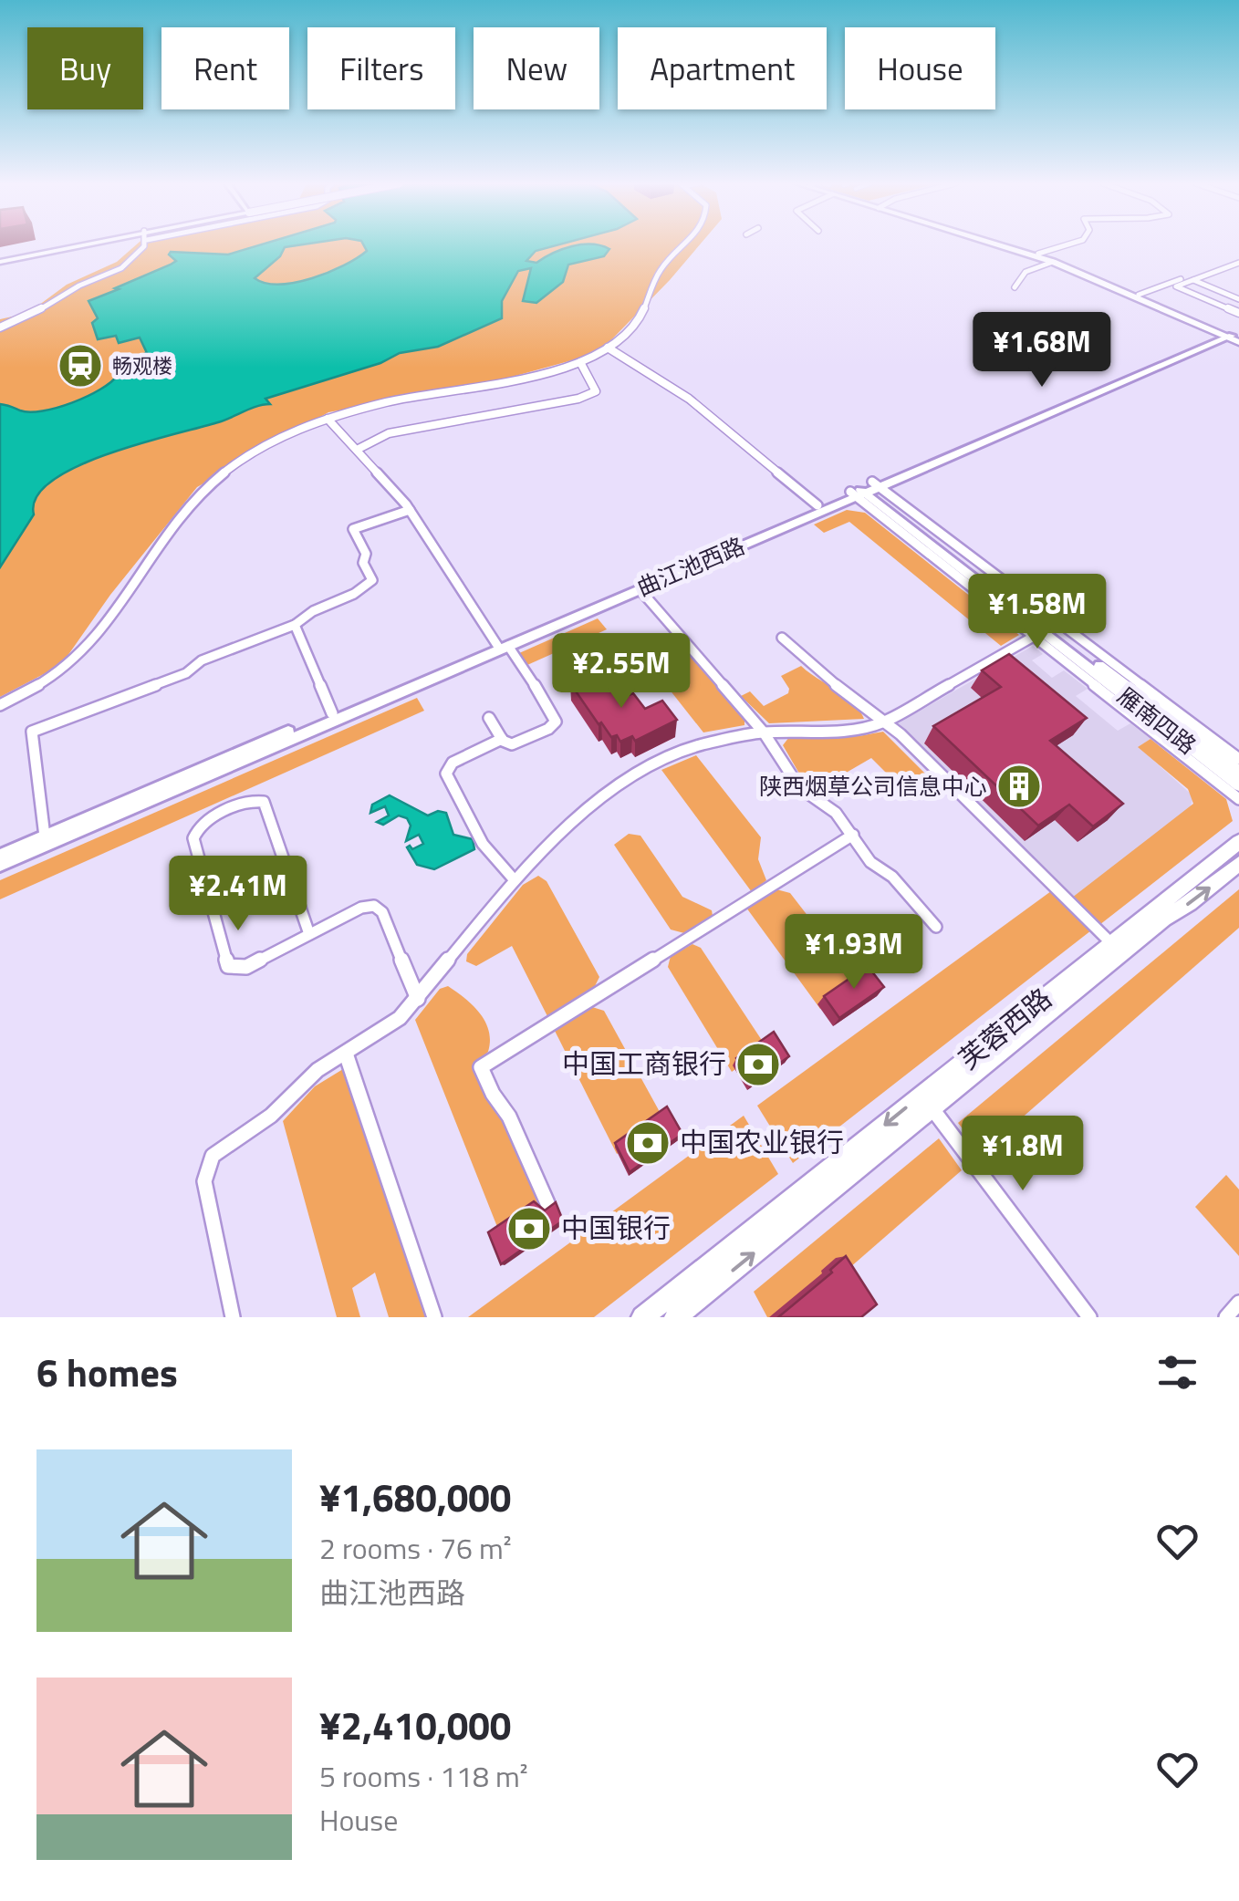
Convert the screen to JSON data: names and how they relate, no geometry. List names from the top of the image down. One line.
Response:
{"streets":{"main road":["芙蓉西路"],"street":["曲江池西路","雁南四路"]},"crossings":[["曲江池西路","雁南四路"]],"places":{"station":["畅观楼"],"building":["陕西烟草公司信息中心"],"bank":["中国工商银行","中国农业银行","中国银行"]},"page":{"chip":["Buy","Rent","Filters","New","Apartment","House"],"price":["¥1.68M","¥1.58M","¥2.55M","¥2.41M","¥1.93M","¥1.8M"],"heading":"6 homes","list":[{"name":"¥1,680,000","note":"2 rooms · 76 m² · 曲江池西路"},{"name":"¥2,410,000","note":"5 rooms · 118 m² · House"}]}}
